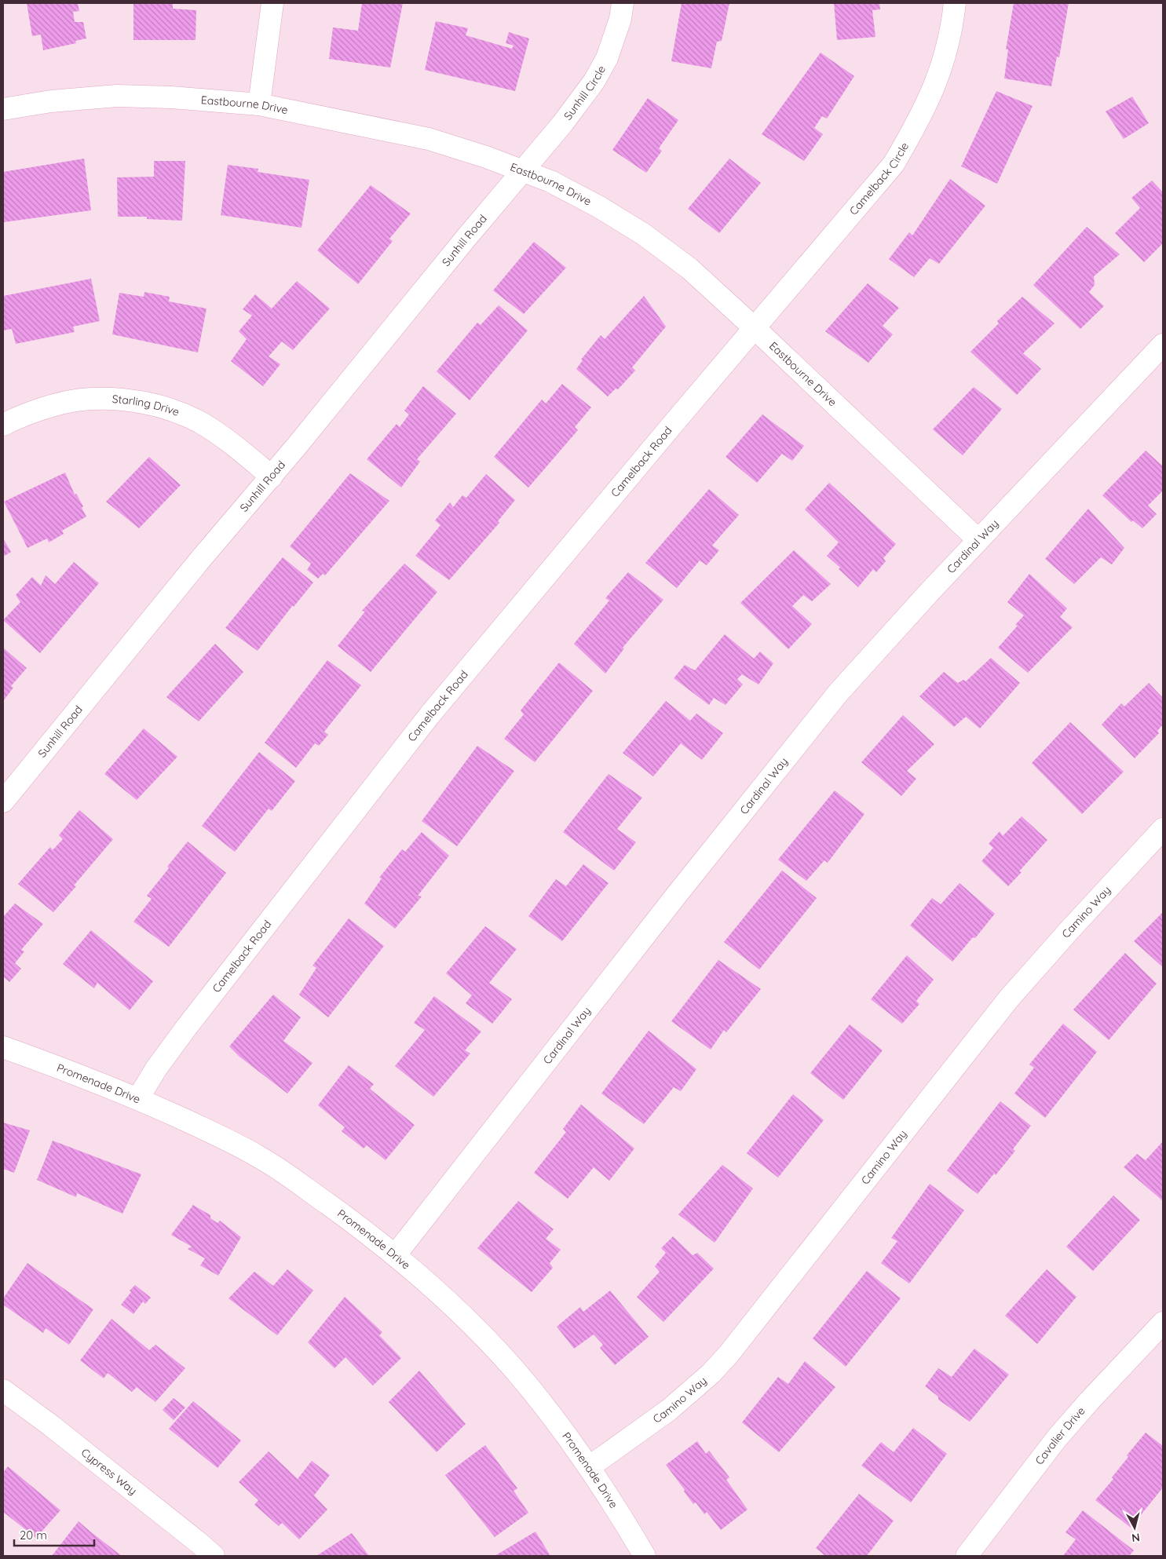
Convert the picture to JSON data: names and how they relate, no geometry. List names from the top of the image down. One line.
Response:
{"streets":{"street":["Sunhill Circle","Eastbourne Drive","Camelback Circle","Sunhill Road","Starling Drive","Camelback Road","Cardinal Way","Camino Way","Promenade Drive","Cavalier Drive","Cypress Way"]},"crossings":[["Sunhill Circle","Eastbourne Drive"],["Sunhill Circle","Sunhill Road"],["Eastbourne Drive","Camelback Circle"],["Eastbourne Drive","Sunhill Road"],["Eastbourne Drive","Camelback Road"],["Eastbourne Drive","Cardinal Way"],["Camelback Circle","Camelback Road"],["Sunhill Road","Starling Drive"],["Camelback Road","Promenade Drive"],["Cardinal Way","Promenade Drive"],["Camino Way","Promenade Drive"]],"scale_bar":"20 m","north":"bottom"}
